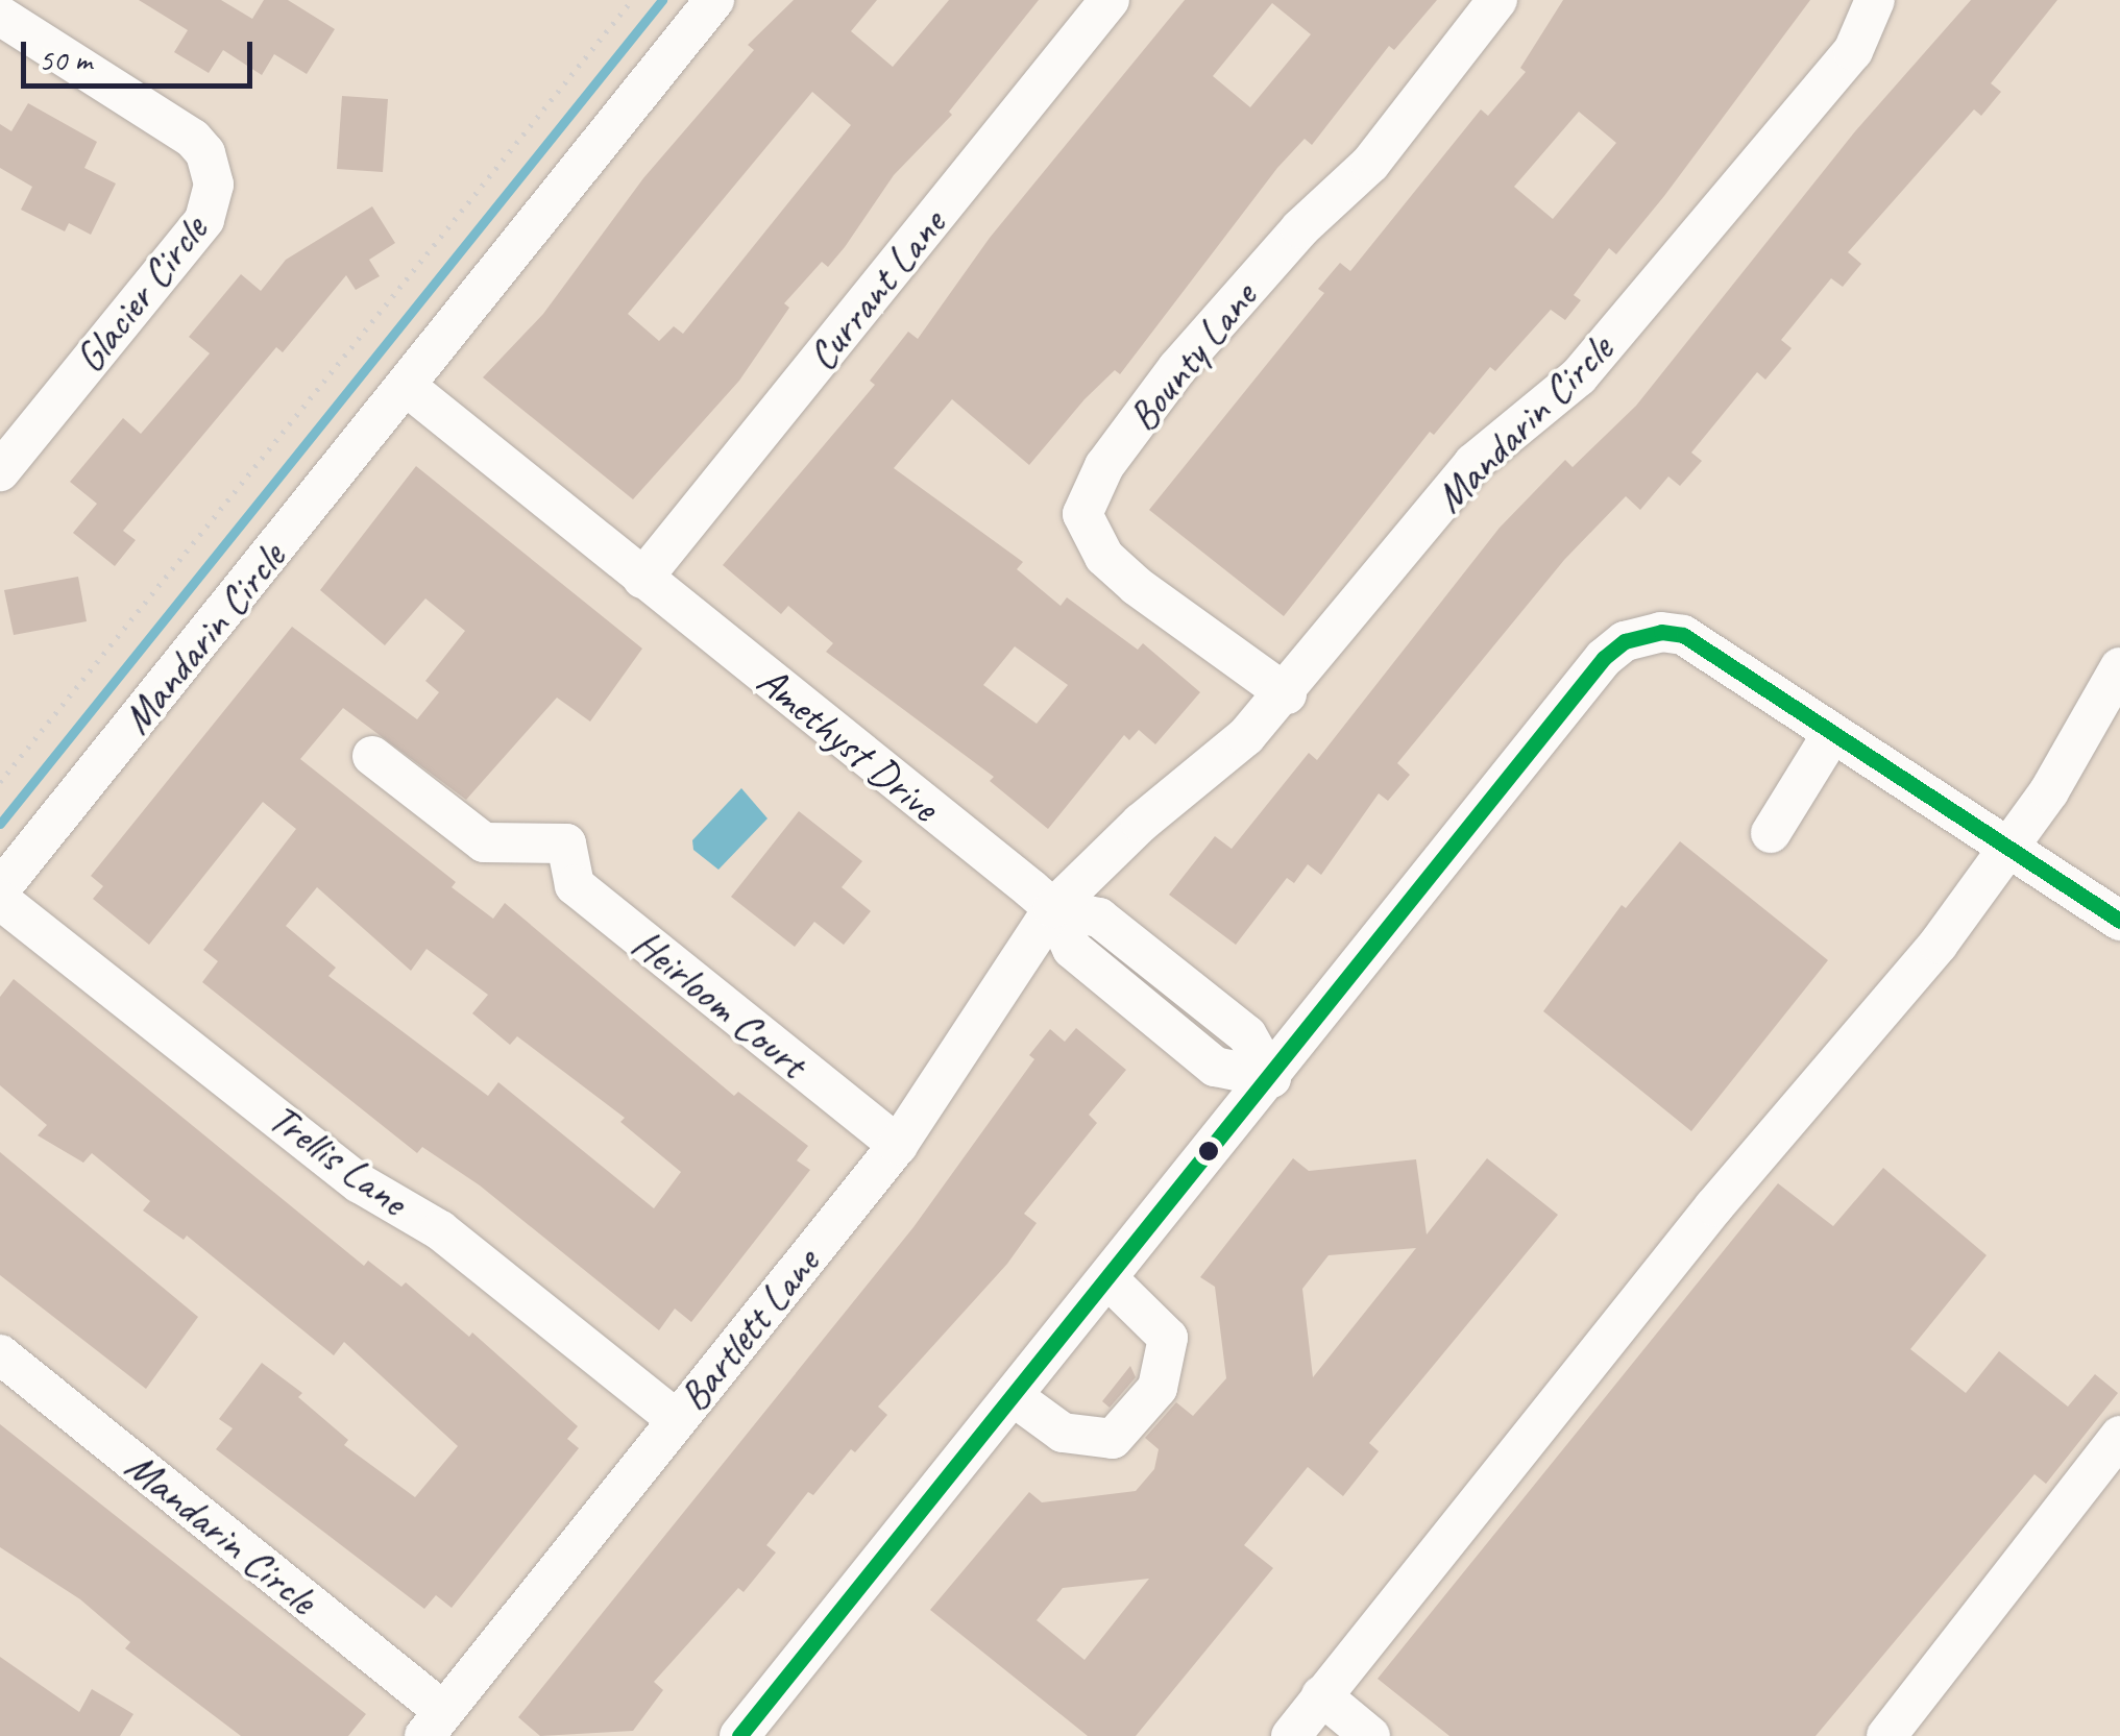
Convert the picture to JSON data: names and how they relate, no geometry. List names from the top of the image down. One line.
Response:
{"streets":{"street":["Currant Lane","Glacier Circle","Bounty Lane","Mandarin Circle","Amethyst Drive","Heirloom Court","Trellis Lane","Bartlett Lane"]},"crossings":[["Currant Lane","Amethyst Drive"],["Bounty Lane","Mandarin Circle"],["Mandarin Circle","Amethyst Drive"],["Mandarin Circle","Bartlett Lane"],["Amethyst Drive","Bartlett Lane"],["Heirloom Court","Bartlett Lane"],["Trellis Lane","Bartlett Lane"]],"scale_bar":"50 m"}
